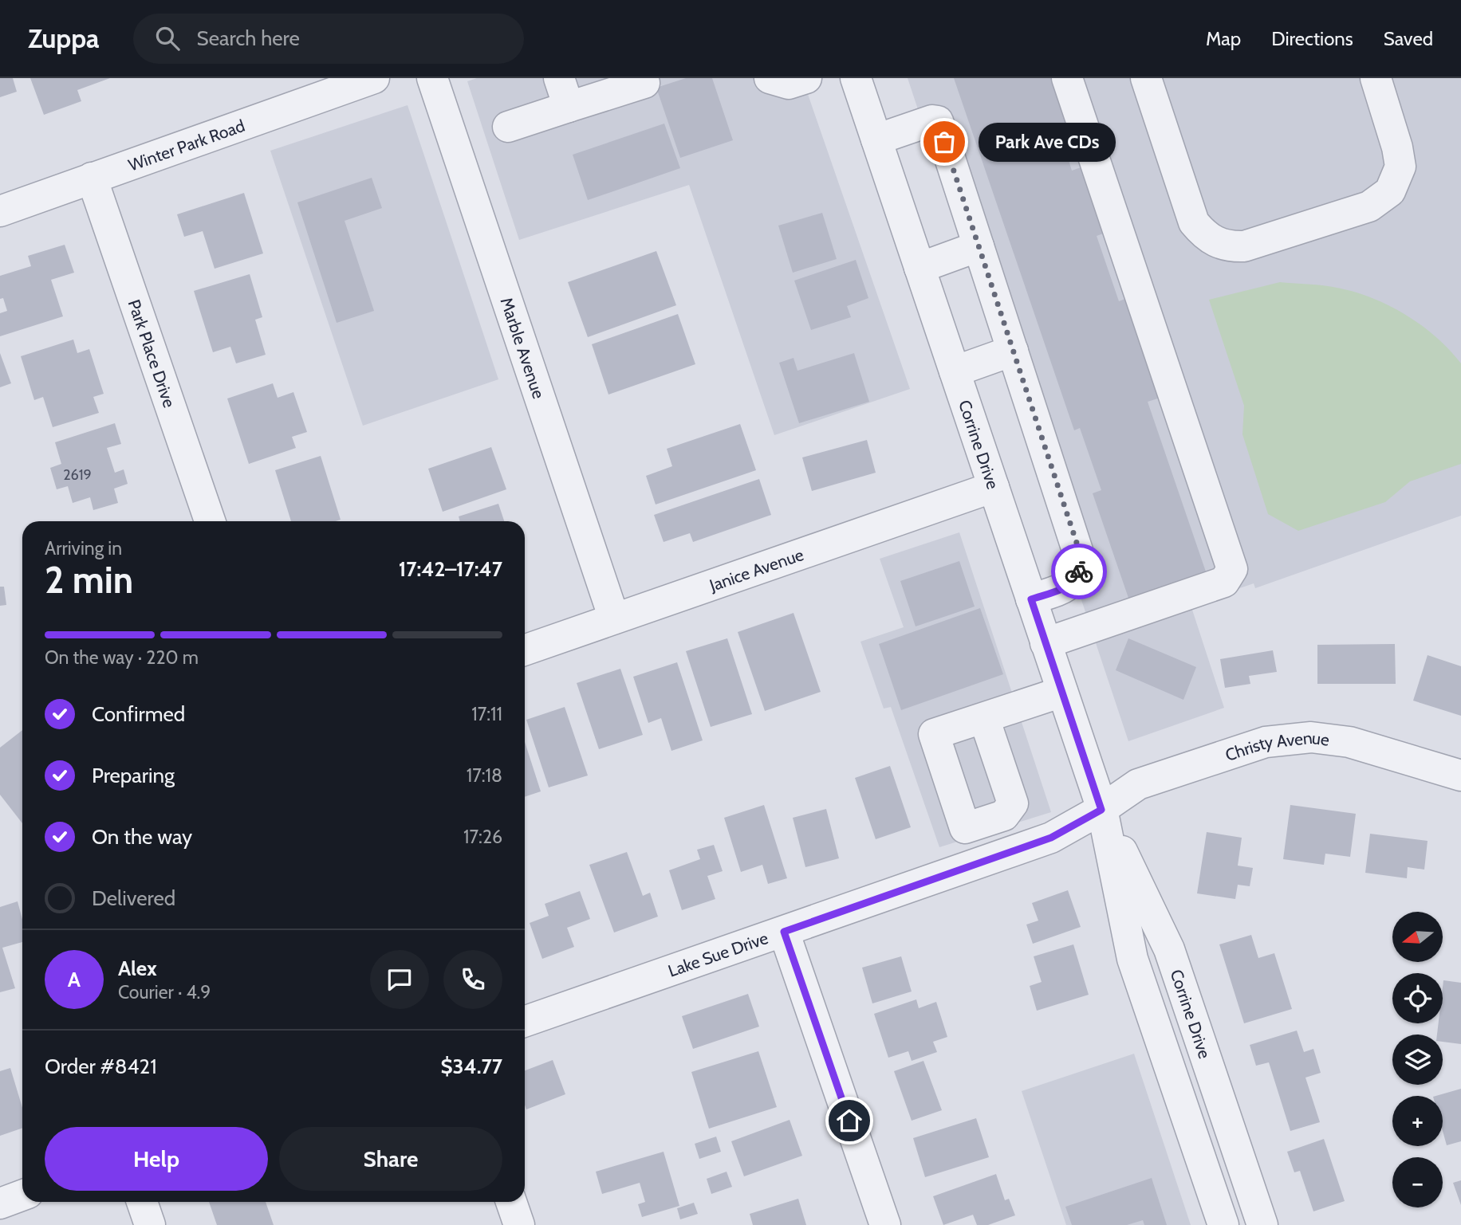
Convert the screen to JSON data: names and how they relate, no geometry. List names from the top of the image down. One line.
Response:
{"streets":{"street":["Winter Park Road","Marble Avenue","Park Place Drive","Corrine Drive","Janice Avenue","Christy Avenue","Lake Sue Drive"]},"crossings":[["Winter Park Road","Park Place Drive"],["Marble Avenue","Janice Avenue"],["Corrine Drive","Janice Avenue"],["Corrine Drive","Christy Avenue"],["Corrine Drive","Lake Sue Drive"],["Christy Avenue","Lake Sue Drive"]],"places":["Park Ave CDs"],"house_numbers":["2619"],"north":"left","page":{"header":"Zuppa","search":"Search here","nav":["Map","Directions","Saved"],"bubble":"Park Ave CDs","heading":["2 min","Arriving in","17:42–17:47"],"panel":["Alex","Courier · 4.9","Order #8421","$34.77"],"bar":"On the way · 220 m","list":[["Confirmed","17:11"],["Preparing","17:18"],["On the way","17:26"],"Delivered"],"map_buttons":["+","−"],"round":"A","buttons":["Help","Share"]}}
